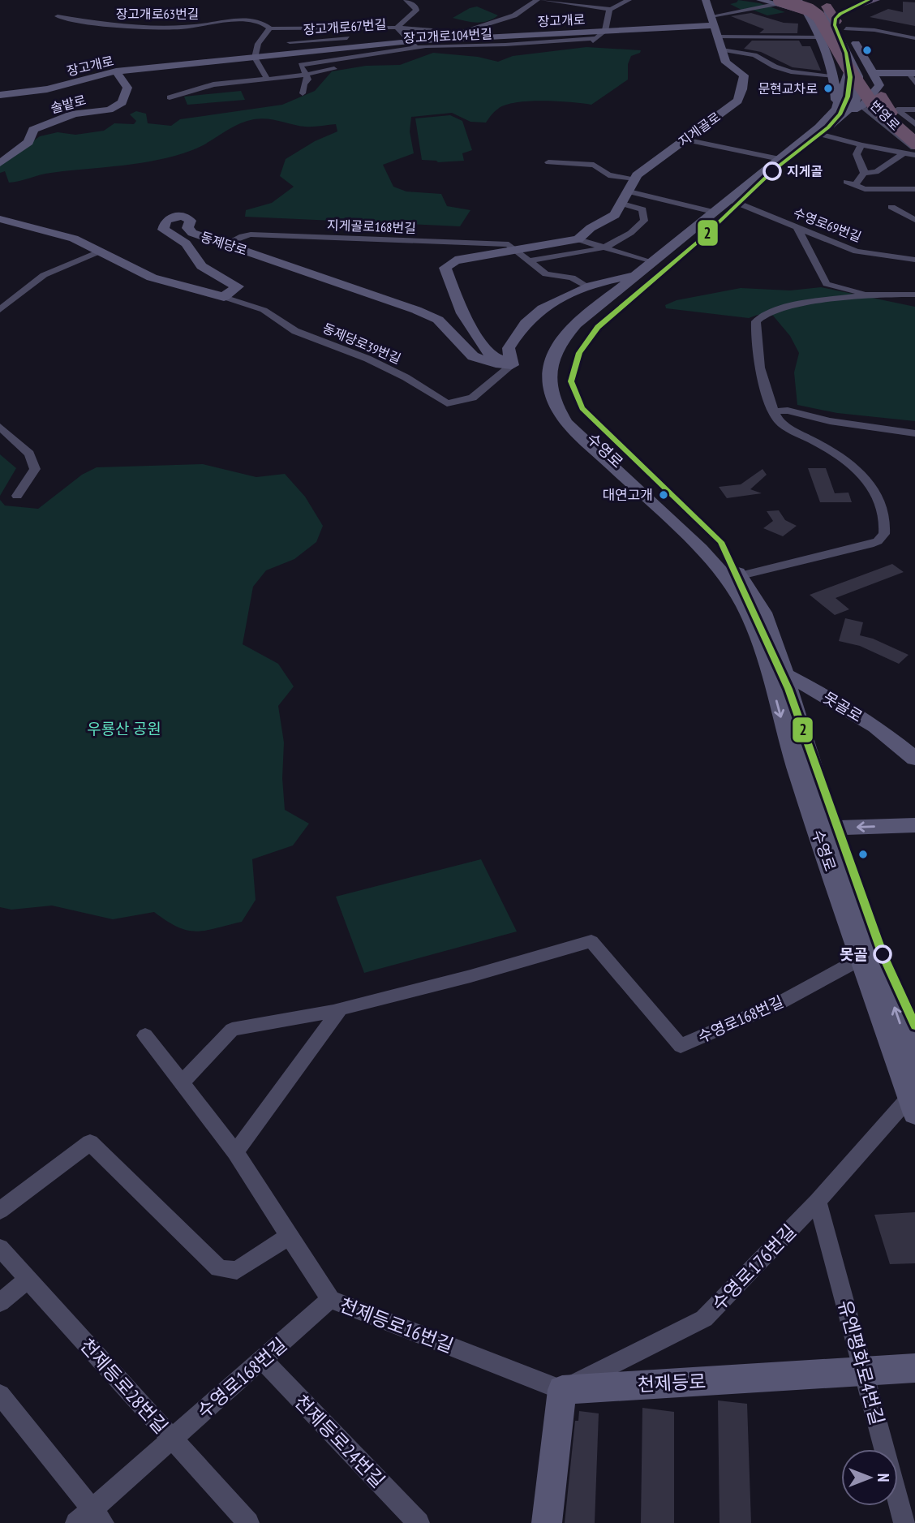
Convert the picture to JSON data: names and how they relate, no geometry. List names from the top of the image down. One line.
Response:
{"streets":{"highway":["번영로"],"main road":["장고개로","솔밭로","지게골로","동제당로","수영로","못골로","천제등로"],"street":["장고개로63번길","장고개로67번길","장고개로104번길","수영로69번길","지게골로168번길","동제당로39번길","수영로168번길","수영로176번길","천제등로16번길","유엔평화로4번길","천제등로28번길","천제등로24번길"]},"crossings":[["장고개로","장고개로67번길"],["장고개로","장고개로104번길"],["장고개로","솔밭로"],["장고개로","지게골로"],["번영로","수영로"],["지게골로","지게골로168번길"],["지게골로","동제당로"],["지게골로","동제당로39번길"],["수영로69번길","수영로"],["지게골로168번길","동제당로"],["동제당로","동제당로39번길"],["수영로","못골로"],["수영로","수영로168번길"],["수영로","수영로176번길"],["수영로168번길","천제등로16번길"],["수영로168번길","천제등로28번길"],["수영로168번길","천제등로24번길"],["수영로176번길","천제등로16번길"],["수영로176번길","유엔평화로4번길"],["수영로176번길","천제등로"],["천제등로16번길","천제등로"],["유엔평화로4번길","천제등로"]],"parks":["우룡산 공원"],"places":["문현교차로","지게골","대연고개","못골"],"lines":["transit line 2"],"north":"right"}
